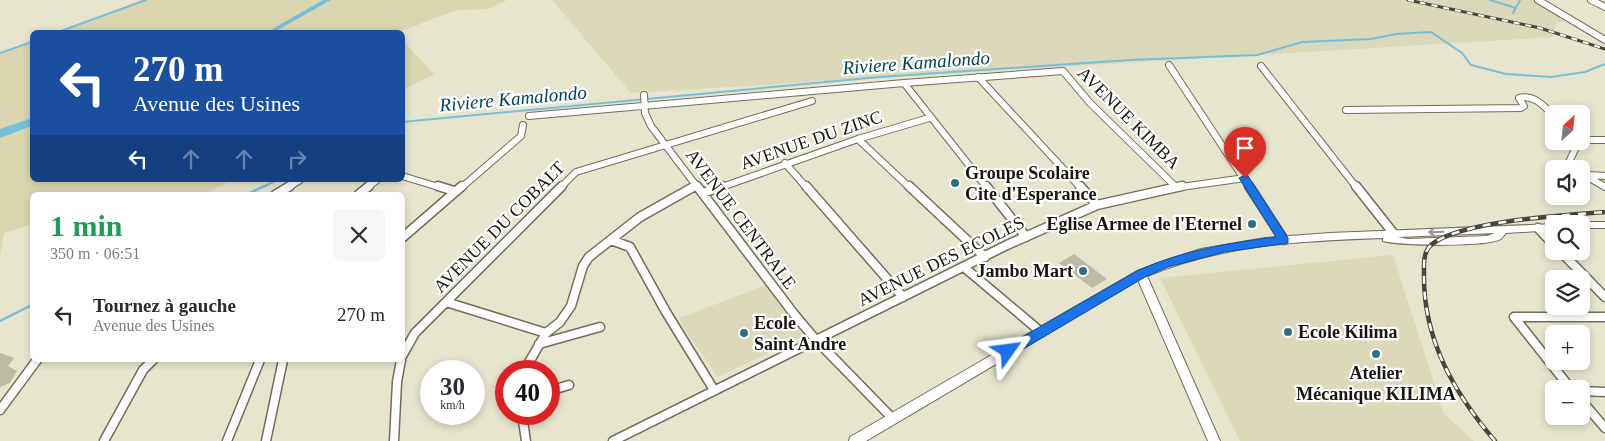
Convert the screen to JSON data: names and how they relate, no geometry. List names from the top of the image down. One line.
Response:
{"streets":{"street":["AVENUE KIMBA","AVENUE DU ZINC","AVENUE CENTRALE","AVENUE DU COBALT","AVENUE DES ECOLES"]},"crossings":[["AVENUE KIMBA","AVENUE DES ECOLES"],["AVENUE DU ZINC","AVENUE CENTRALE"],["AVENUE CENTRALE","AVENUE DU COBALT"],["AVENUE CENTRALE","AVENUE DES ECOLES"]],"water":["Riviere Kamalondo"],"places":["Groupe Scolaire Cite d'Esperance","Eglise Armee de l'Eternel","Jambo Mart","Ecole Kilima","Ecole Saint Andre","Atelier Mécanique KILIMA"],"north":"top right","page":{"turn":["270 m","Avenue des Usines"],"map_buttons":["+","−"],"heading":["1 min","350 m · 06:51"],"list":[{"name":"Tournez à gauche","note":"Avenue des Usines","value":"270 m"}],"speed":"30 km/h","limit":"40"}}
